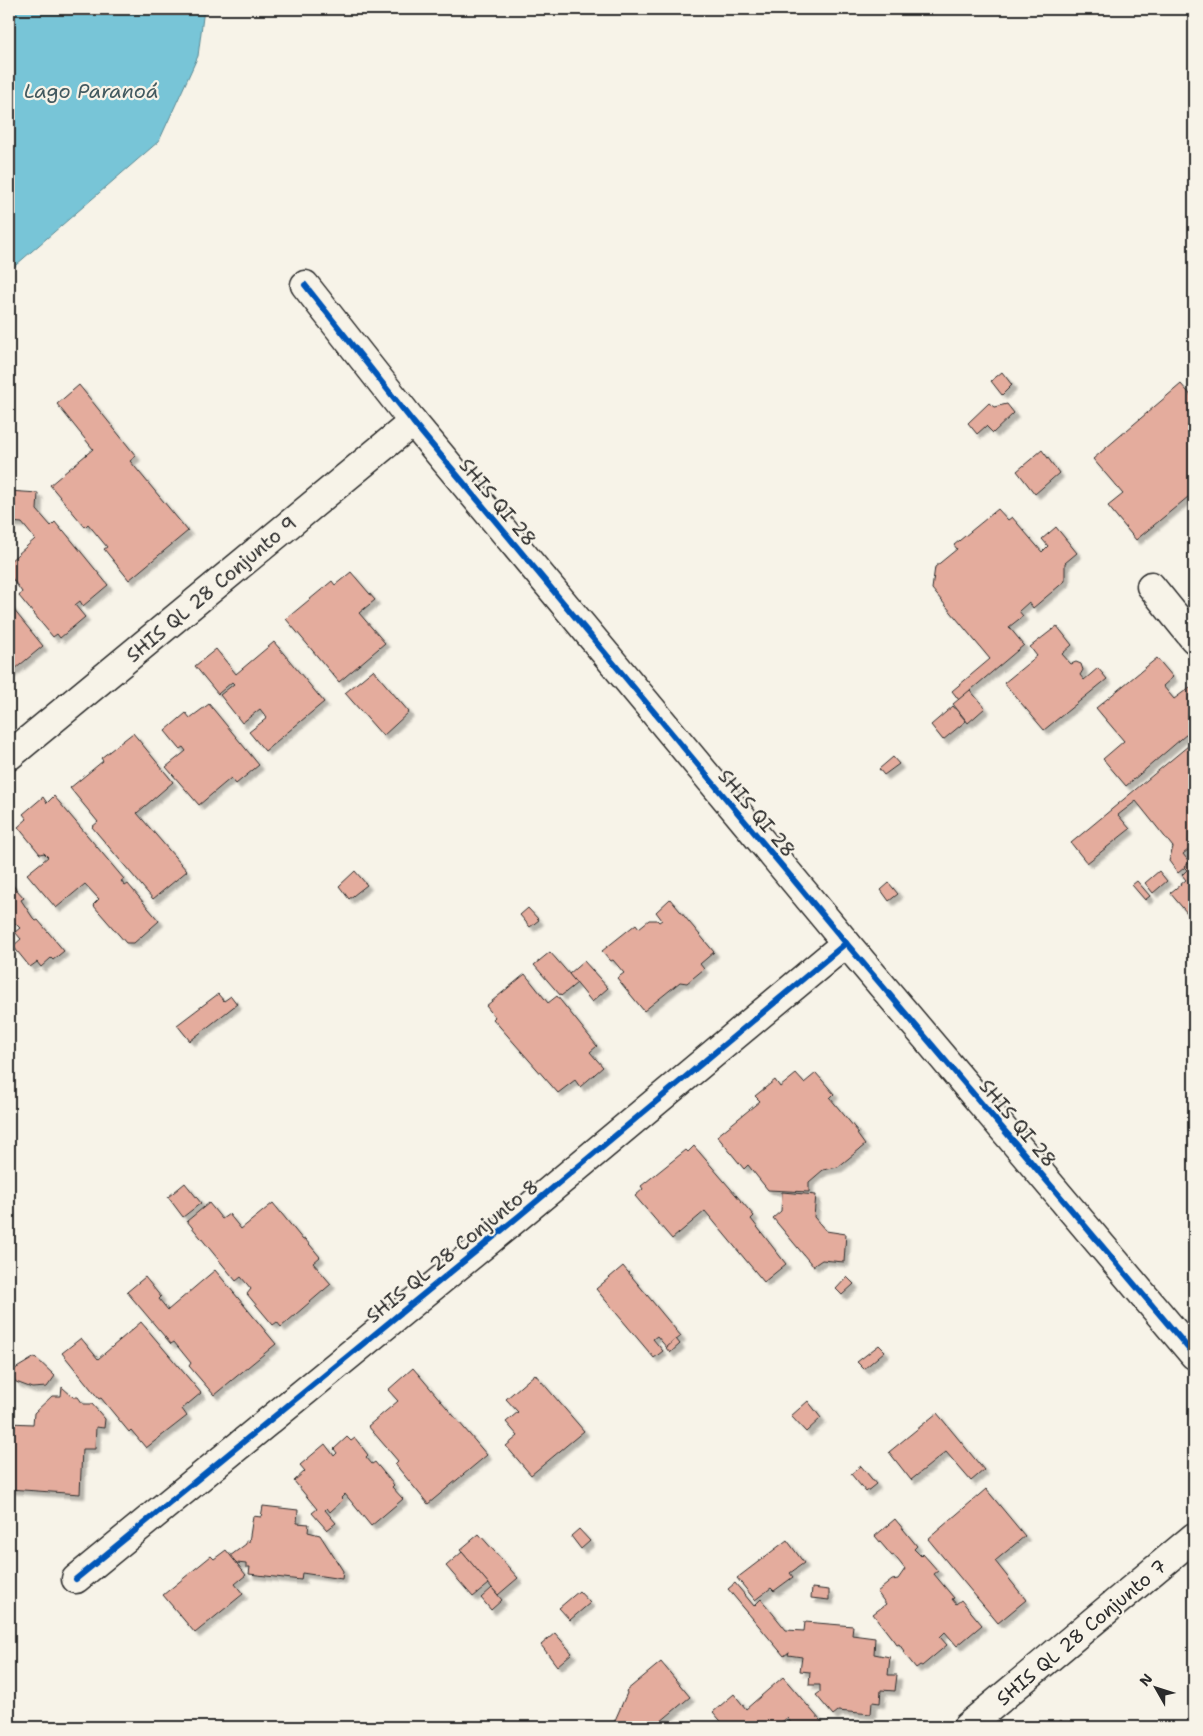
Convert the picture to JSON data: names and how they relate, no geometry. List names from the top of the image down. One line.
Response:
{"streets":{"street":["SHIS QI 28","SHIS QL 28 Conjunto 9","SHIS QL 28 Conjunto 8","SHIS QL 28 Conjunto 7"]},"crossings":[["SHIS QI 28","SHIS QL 28 Conjunto 9"],["SHIS QI 28","SHIS QL 28 Conjunto 8"]],"water":["Lago Paranoá"],"north":"top left"}
